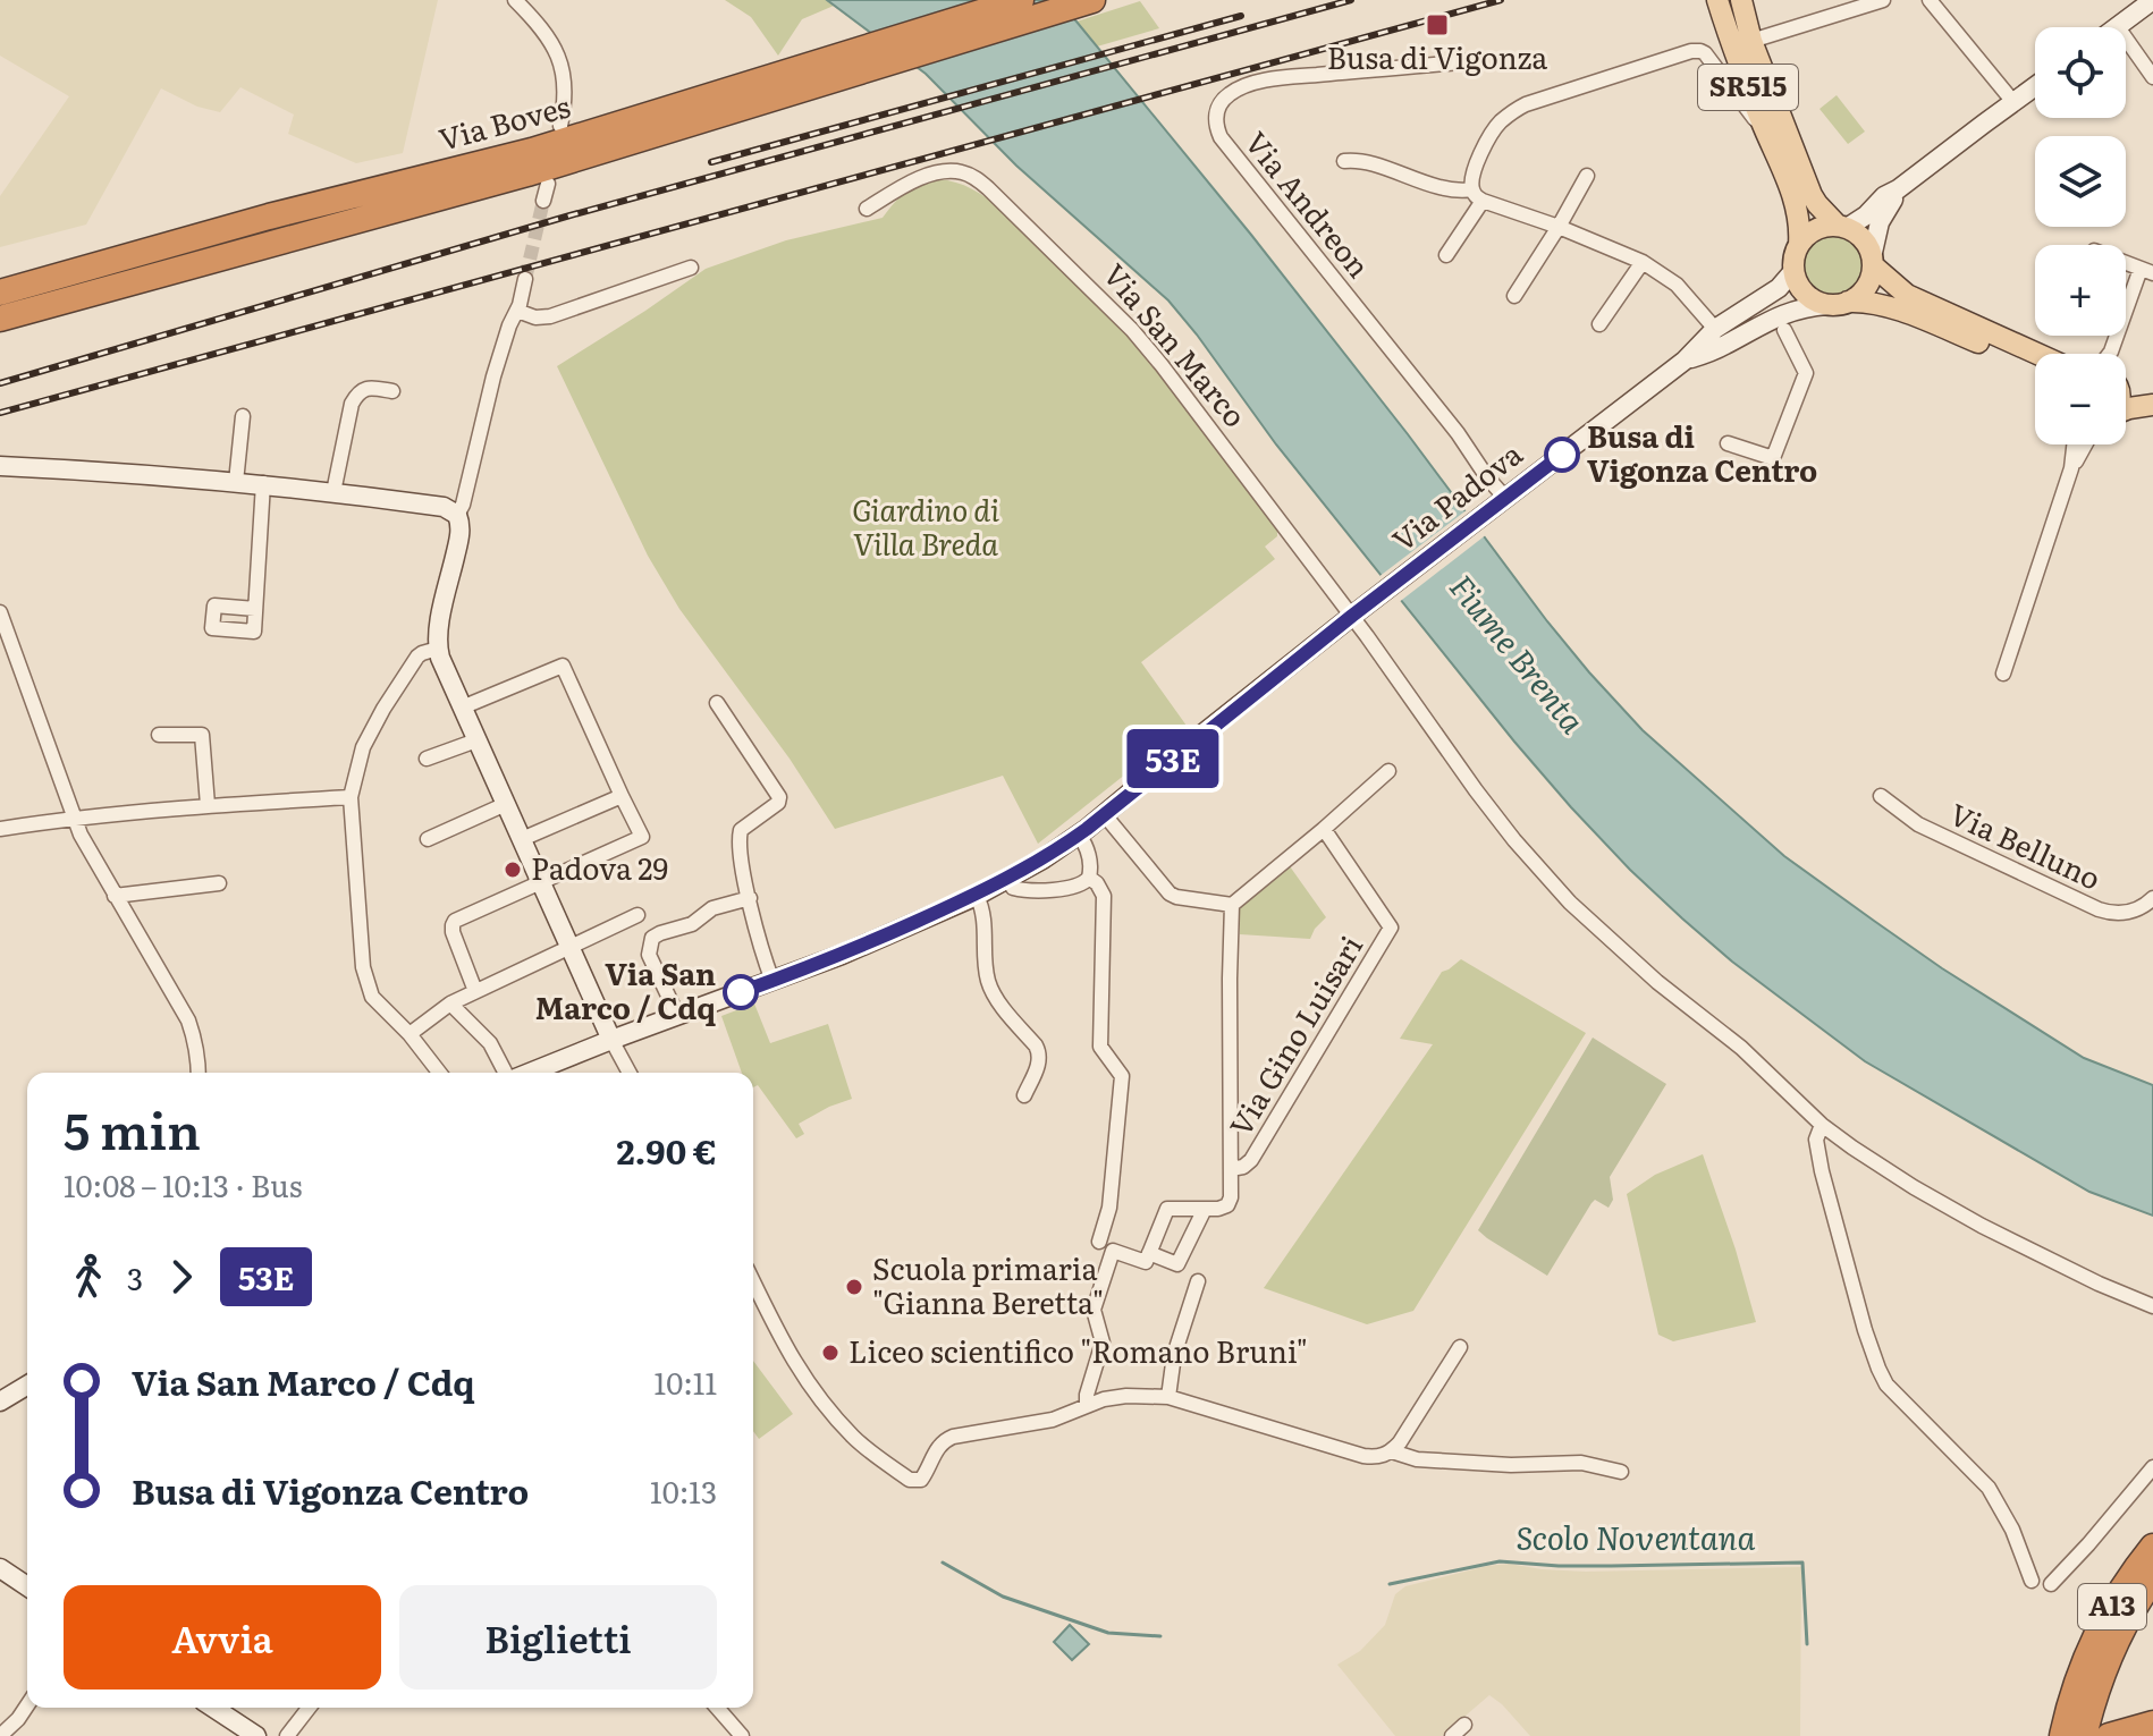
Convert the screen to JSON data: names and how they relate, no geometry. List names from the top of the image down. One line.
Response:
{"streets":{"highway":["Via Boves","A13"],"main road":["SR515","Via Padova"],"street":["Via Andreon","Via San Marco","Via Belluno","Via Gino Luisari"]},"crossings":[["SR515","Via Padova"],["Via Andreon","Via Padova"],["Via San Marco","Via Padova"]],"water":["Fiume Brenta","Scolo Noventana"],"parks":["Giardino di Villa Breda"],"places":{"transit":["Busa di Vigonza"],"other":["Busa di Vigonza Centro","Padova 29","Via San Marco / Cdq","Scuola primaria \"Gianna Beretta\"","Liceo scientifico \"Romano Bruni\""]},"lines":["bus line 53E"],"page":{"on_map":"53E","map_buttons":["+","−"],"heading":["5 min","10:08 – 10:13 · Bus","2.90 €"],"legs":["3","53E"],"list":[{"name":"Via San Marco / Cdq","value":"10:11"},{"name":"Busa di Vigonza Centro","value":"10:13"}],"buttons":["Avvia","Biglietti"]}}
